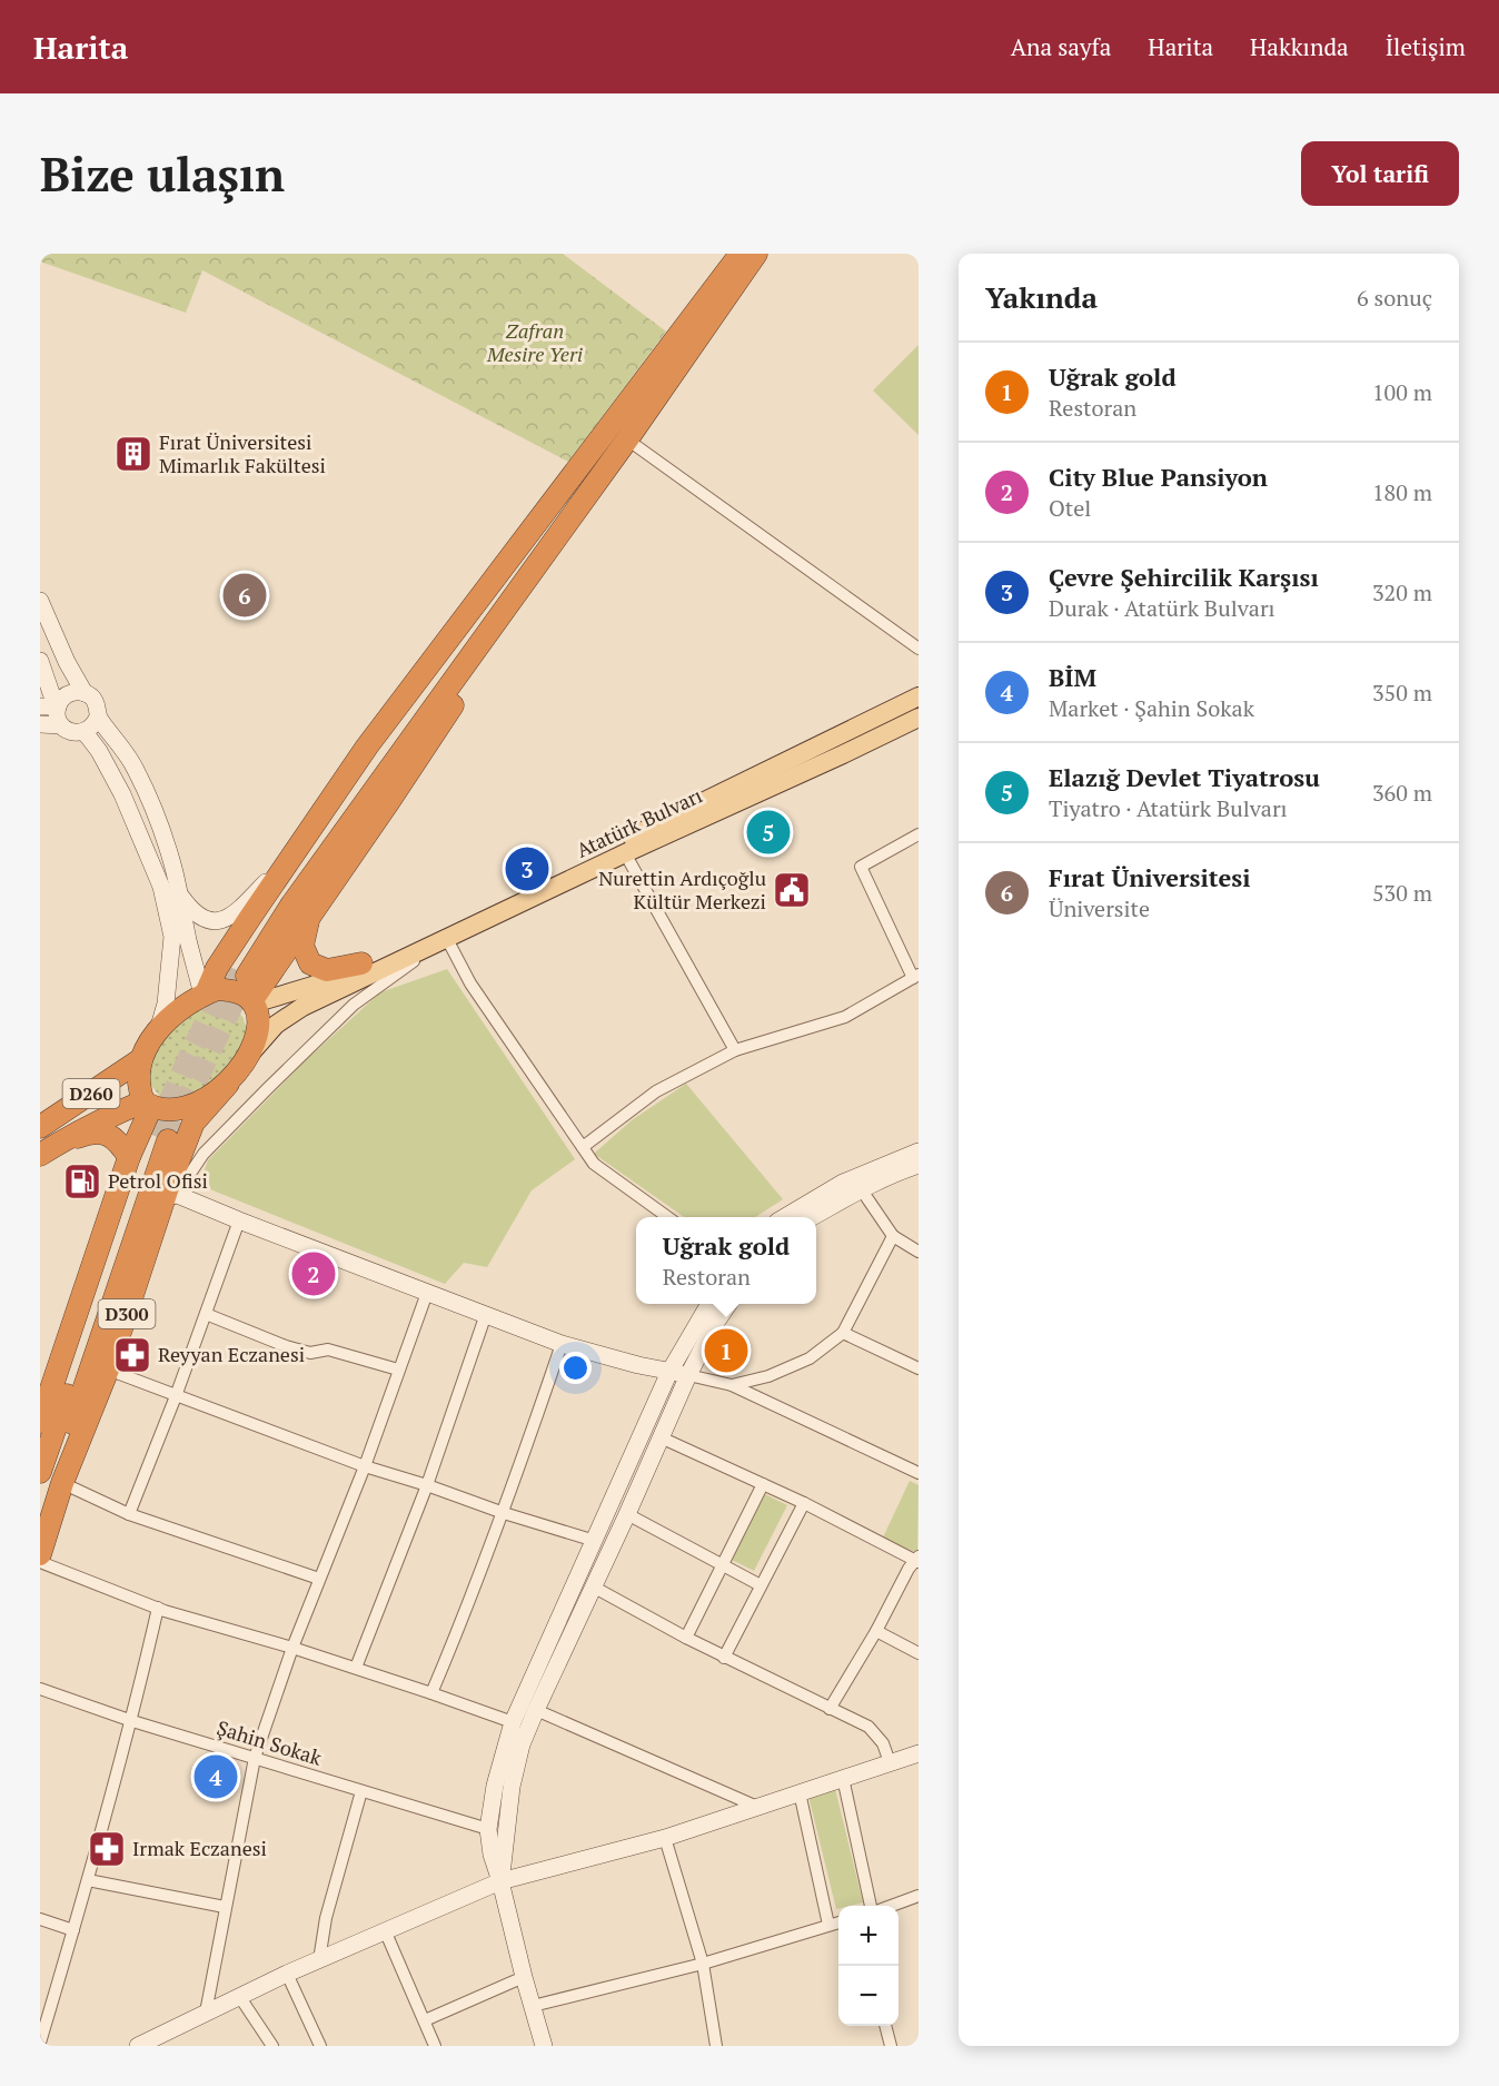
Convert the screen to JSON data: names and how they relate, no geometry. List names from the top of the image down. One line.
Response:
{"streets":{"highway":["D260","D300"],"main road":["Atatürk Bulvarı"],"street":["Şahin Sokak"]},"crossings":[["Atatürk Bulvarı","D260"],["Atatürk Bulvarı","D300"],["D260","D300"]],"parks":["Zafran Mesire Yeri"],"places":{"building":["Fırat Üniversitesi Mimarlık Fakültesi"],"public building":["Nurettin Ardıçoğlu Kültür Merkezi"],"fuel station":["Petrol Ofisi"],"pharmacy":["Reyyan Eczanesi","Irmak Eczanesi"]},"page":{"header":"Harita","nav":["Ana sayfa","Harita","Hakkında","İletişim"],"buttons":"Yol tarifi","title":"Bize ulaşın","heading":["Yakında","6 sonuç"],"list":[{"mark":"1","name":"Uğrak gold","note":"Restoran","value":"100 m"},{"mark":"2","name":"City Blue Pansiyon","note":"Otel","value":"180 m"},{"mark":"3","name":"Çevre Şehircilik Karşısı","note":"Durak · Atatürk Bulvarı","value":"320 m"},{"mark":"4","name":"BİM","note":"Market · Şahin Sokak","value":"350 m"},{"mark":"5","name":"Elazığ Devlet Tiyatrosu","note":"Tiyatro · Atatürk Bulvarı","value":"360 m"},{"mark":"6","name":"Fırat Üniversitesi","note":"Üniversite","value":"530 m"}],"pins":["6","5","3","2","1","4"],"popup":["Uğrak gold","Restoran"],"map_buttons":["+","−"]}}
